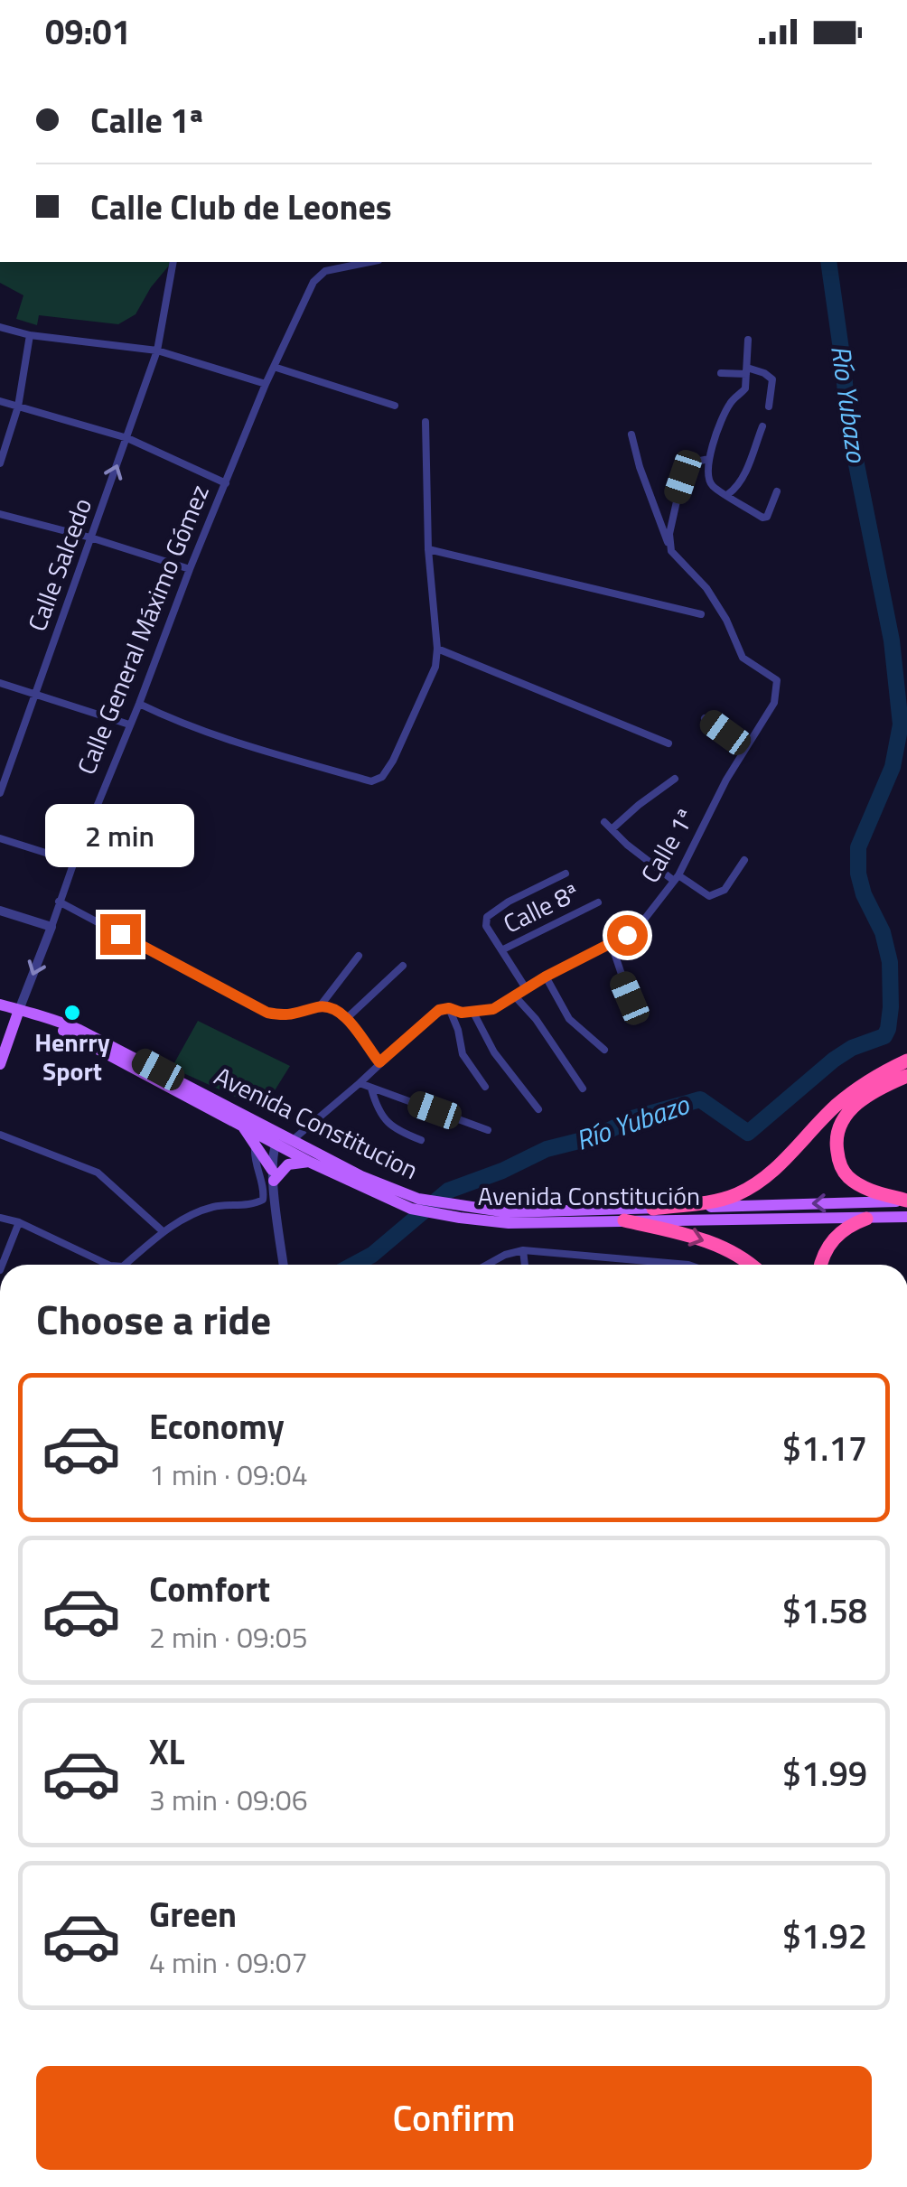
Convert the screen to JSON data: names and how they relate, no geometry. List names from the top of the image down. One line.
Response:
{"streets":{"main road":["Calle General Máximo Gómez","Avenida Constitucion","Avenida Constitución"],"street":["Calle Salcedo","Calle 1ª","Calle 8ª"]},"crossings":[["Avenida Constitucion","Avenida Constitución"]],"water":["Río Yubazo"],"places":["Henrry Sport"],"page":{"status":"09:01","banner":["Calle 1ª","Calle Club de Leones"],"bubble":"2 min","heading":"Choose a ride","list":[{"name":"Economy","note":"1 min · 09:04","value":"$1.17"},{"name":"Comfort","note":"2 min · 09:05","value":"$1.58"},{"name":"XL","note":"3 min · 09:06","value":"$1.99"},{"name":"Green","note":"4 min · 09:07","value":"$1.92"}],"buttons":"Confirm"}}
